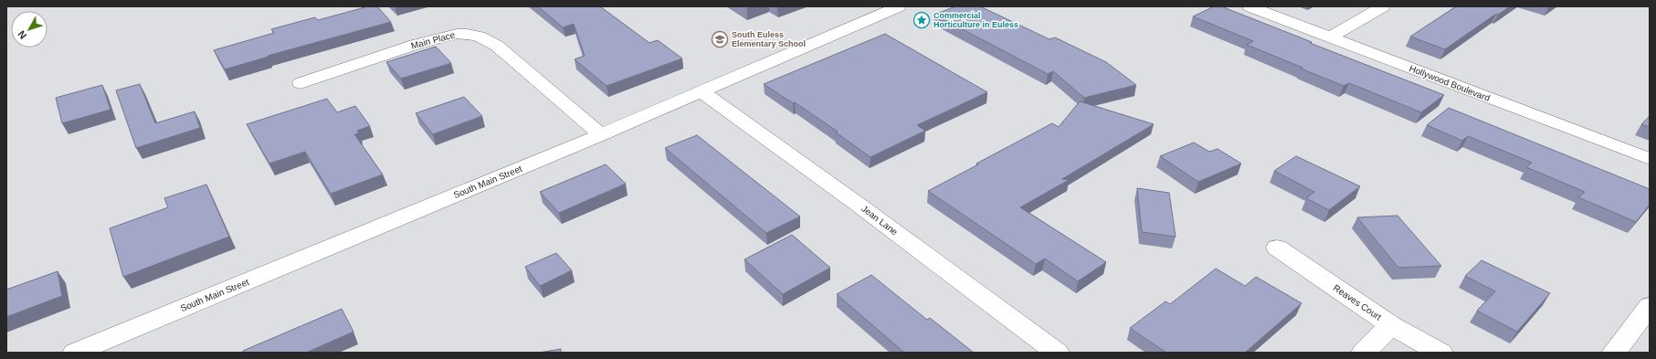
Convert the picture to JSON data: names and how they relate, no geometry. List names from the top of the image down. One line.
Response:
{"streets":{"street":["Main Place","Hollywood Boulevard","South Main Street","Jean Lane","Reaves Court"]},"crossings":[["Main Place","South Main Street"],["South Main Street","Jean Lane"]],"places":{"place":["Commercial Horticulture in Euless"],"school or university":["South Euless Elementary School"]},"north":"bottom left"}
